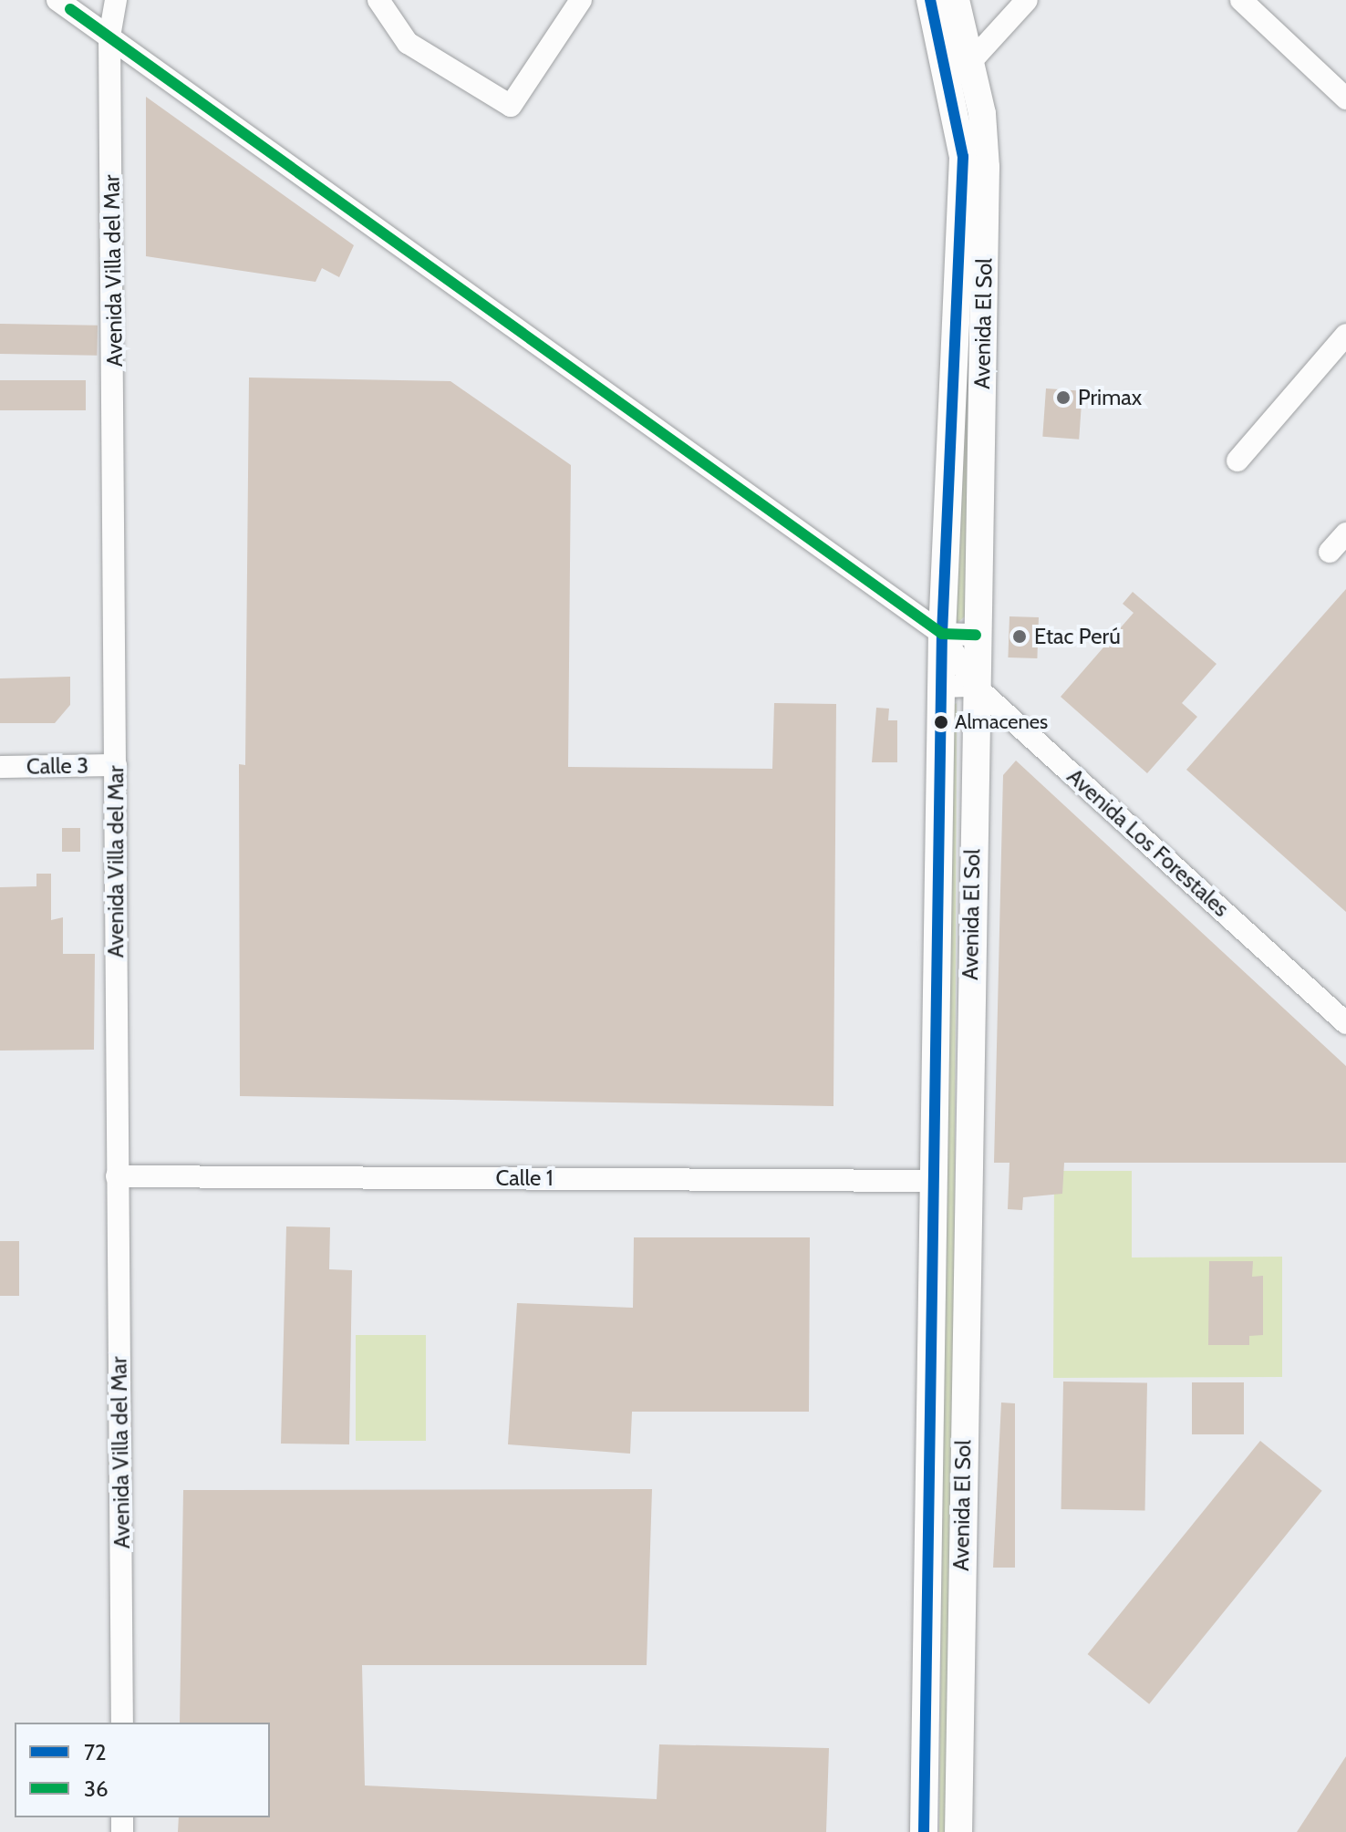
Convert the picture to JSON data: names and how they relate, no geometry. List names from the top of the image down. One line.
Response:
{"streets":{"main road":["Avenida El Sol"],"street":["Avenida Villa del Mar","Calle 3","Avenida Los Forestales","Calle 1"]},"crossings":[["Avenida Villa del Mar","Calle 3"],["Avenida Villa del Mar","Calle 1"],["Avenida El Sol","Avenida Los Forestales"],["Avenida El Sol","Calle 1"]],"places":["Primax","Etac Perú","Almacenes"],"lines":["transit line 72","transit line 36"],"legend":["72","36"]}
